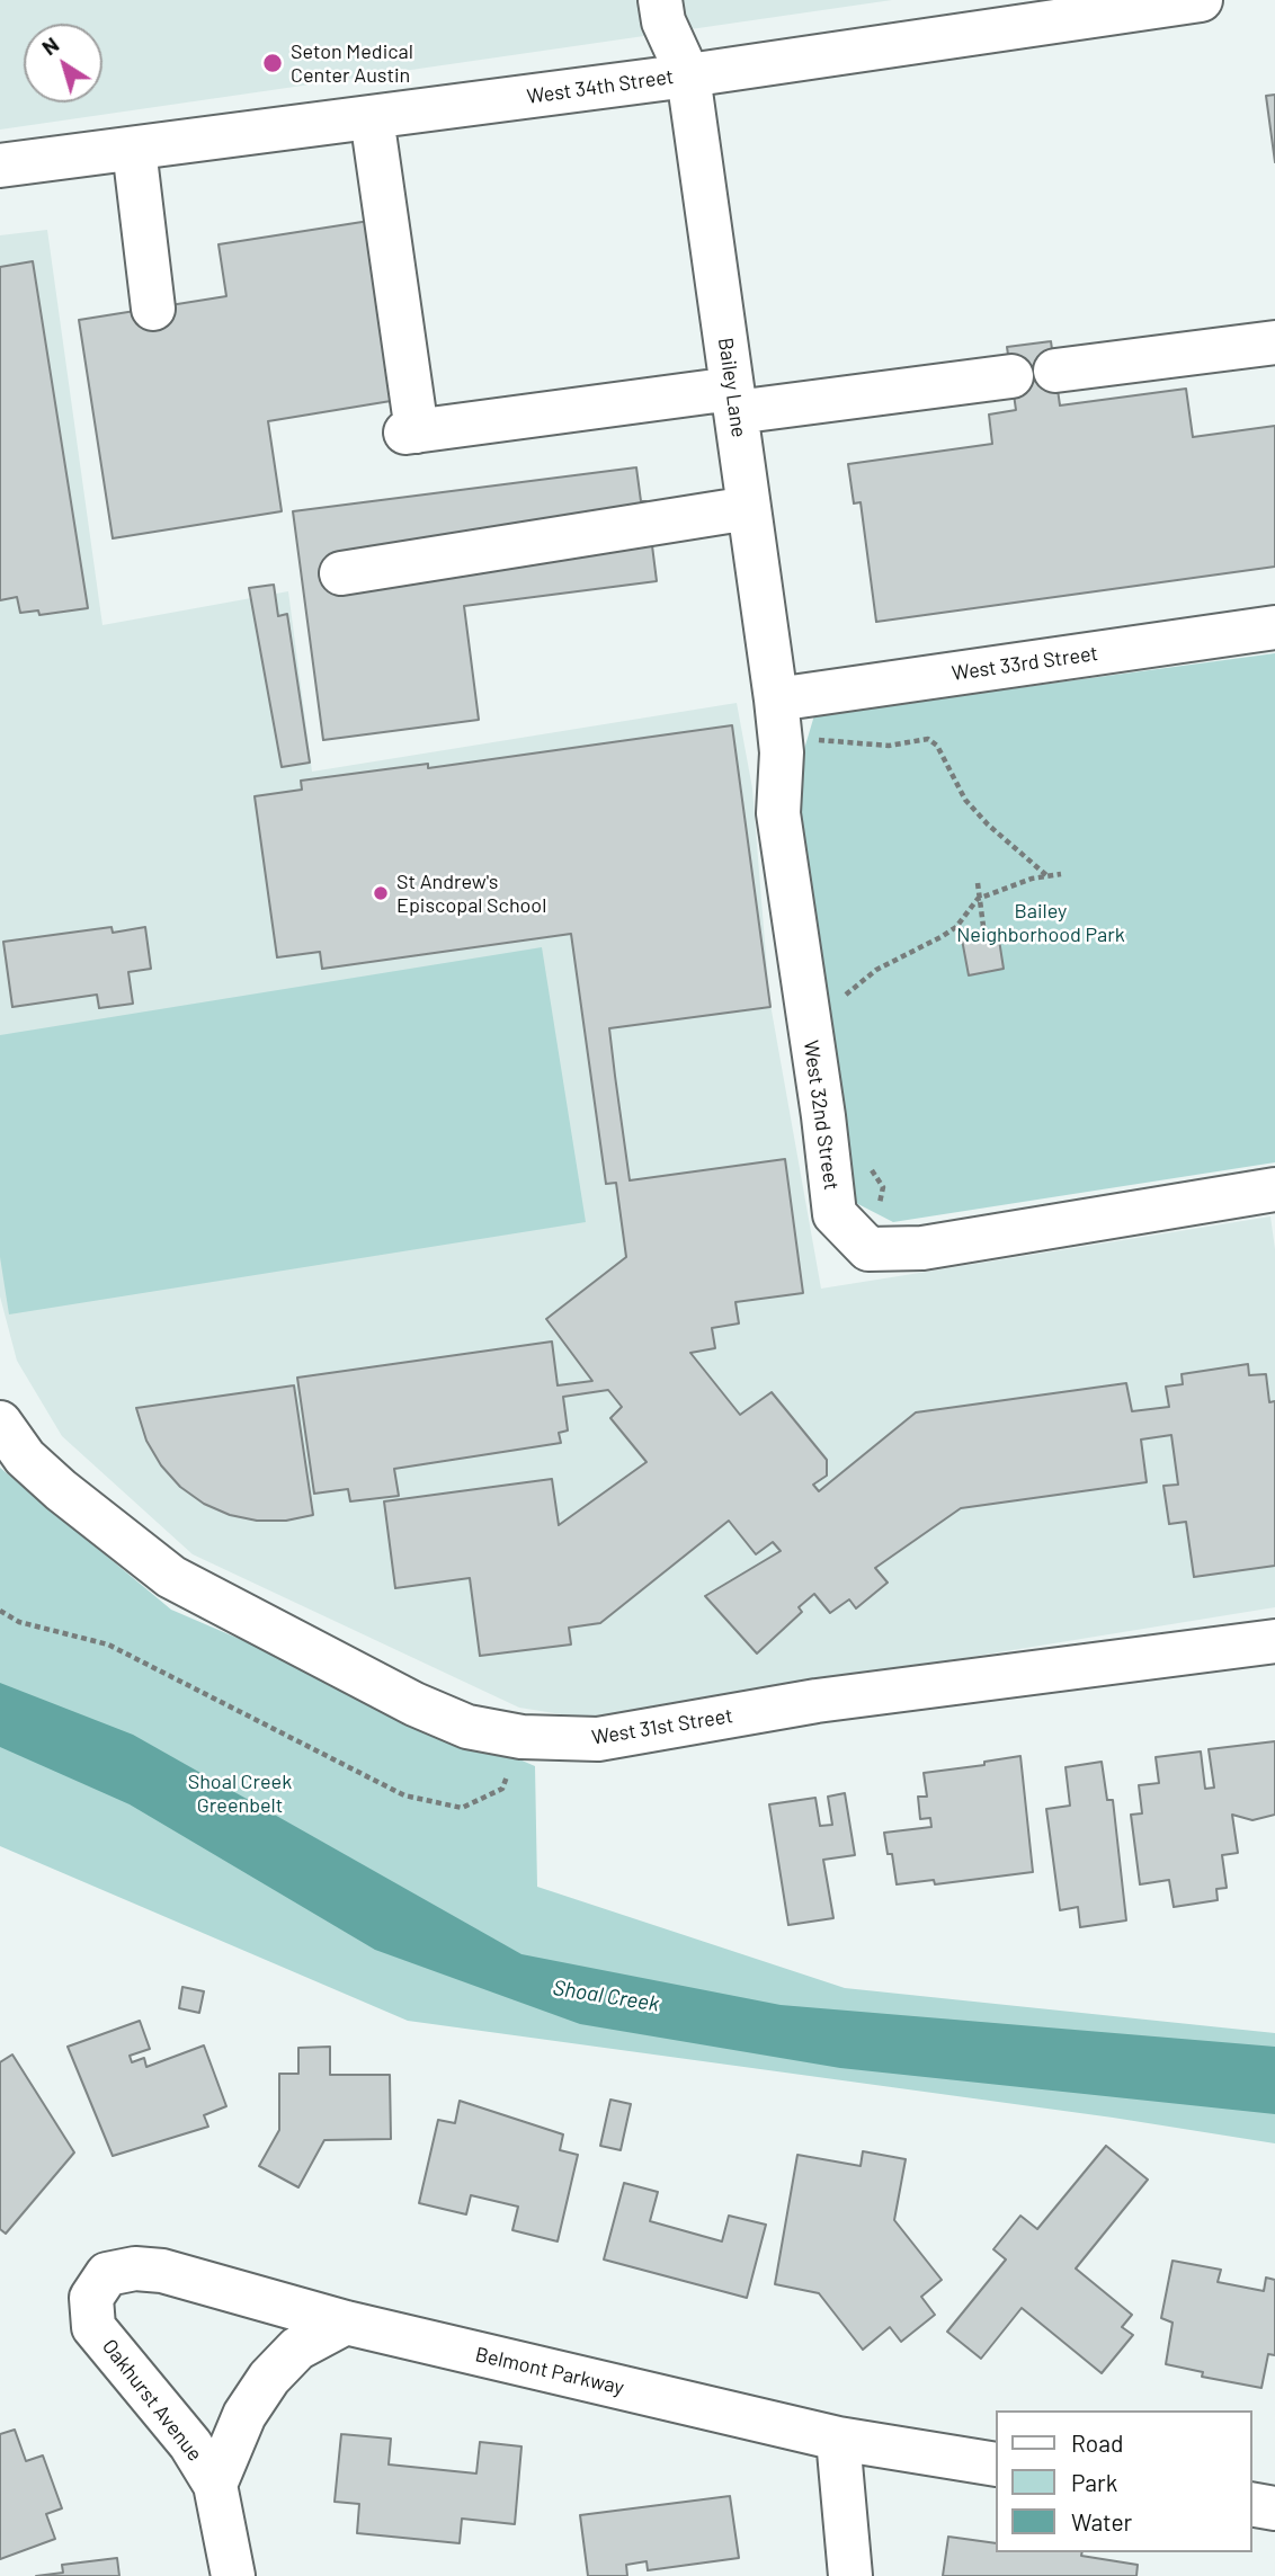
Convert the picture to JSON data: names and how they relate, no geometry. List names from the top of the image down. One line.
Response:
{"streets":{"street":["West 34th Street","Bailey Lane","West 33rd Street","West 32nd Street","West 31st Street","Belmont Parkway","Oakhurst Avenue"]},"crossings":[["West 34th Street","Bailey Lane"],["Bailey Lane","West 33rd Street"],["Bailey Lane","West 32nd Street"],["West 33rd Street","West 32nd Street"],["Belmont Parkway","Oakhurst Avenue"]],"water":["Shoal Creek"],"parks":["Bailey Neighborhood Park","Shoal Creek Greenbelt"],"places":["Seton Medical Center Austin","St Andrew's Episcopal School"],"legend":["Road","Park","Water"],"north":"top left"}
